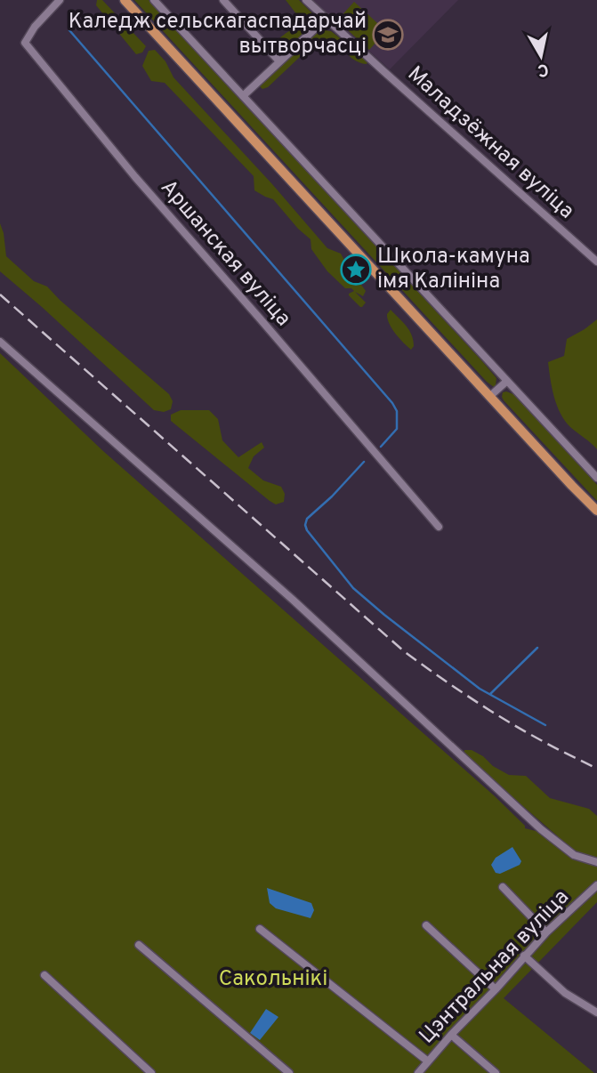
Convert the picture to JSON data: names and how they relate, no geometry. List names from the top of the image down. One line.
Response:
{"streets":{"street":["Маладзёжная вуліца","Аршанская вуліца","Цэнтральная вуліца"]},"parks":["Сакольнікі"],"places":{"school or university":["Каледж сельскагаспадарчай вытворчасці"],"place":["Школа-камуна імя Калініна"]},"north":"bottom"}
